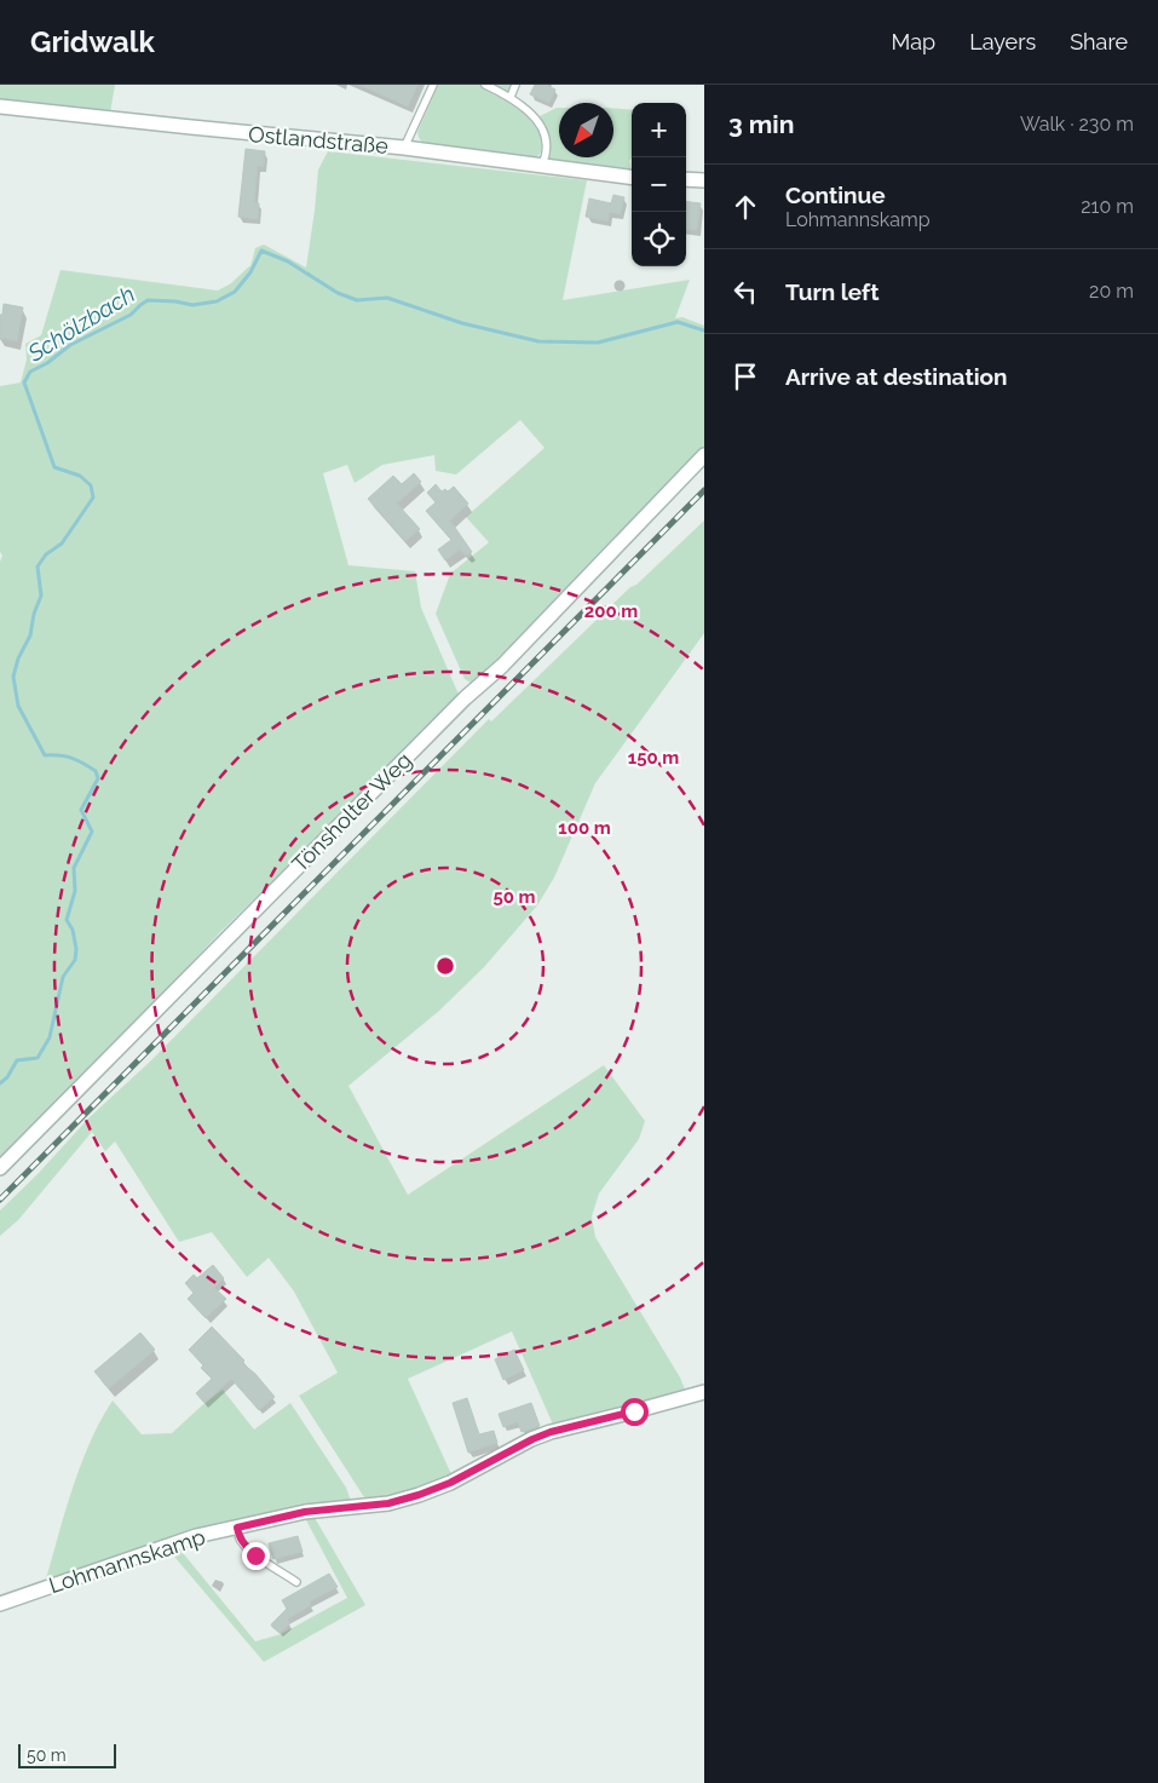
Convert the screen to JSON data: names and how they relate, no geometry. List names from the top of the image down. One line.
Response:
{"streets":{"street":["Ostlandstraße","Tönsholter Weg","Lohmannskamp"]},"water":["Schölzbach"],"scale_bar":"50 m","north":"bottom left","page":{"header":"Gridwalk","nav":["Map","Layers","Share"],"heading":["3 min","Walk · 230 m"],"map_buttons":["+","−"],"list":[["Continue","Lohmannskamp","210 m"],["Turn left","20 m"],"Arrive at destination"],"scale":"50 m"},"rings":["200 m","150 m","100 m","50 m"]}
